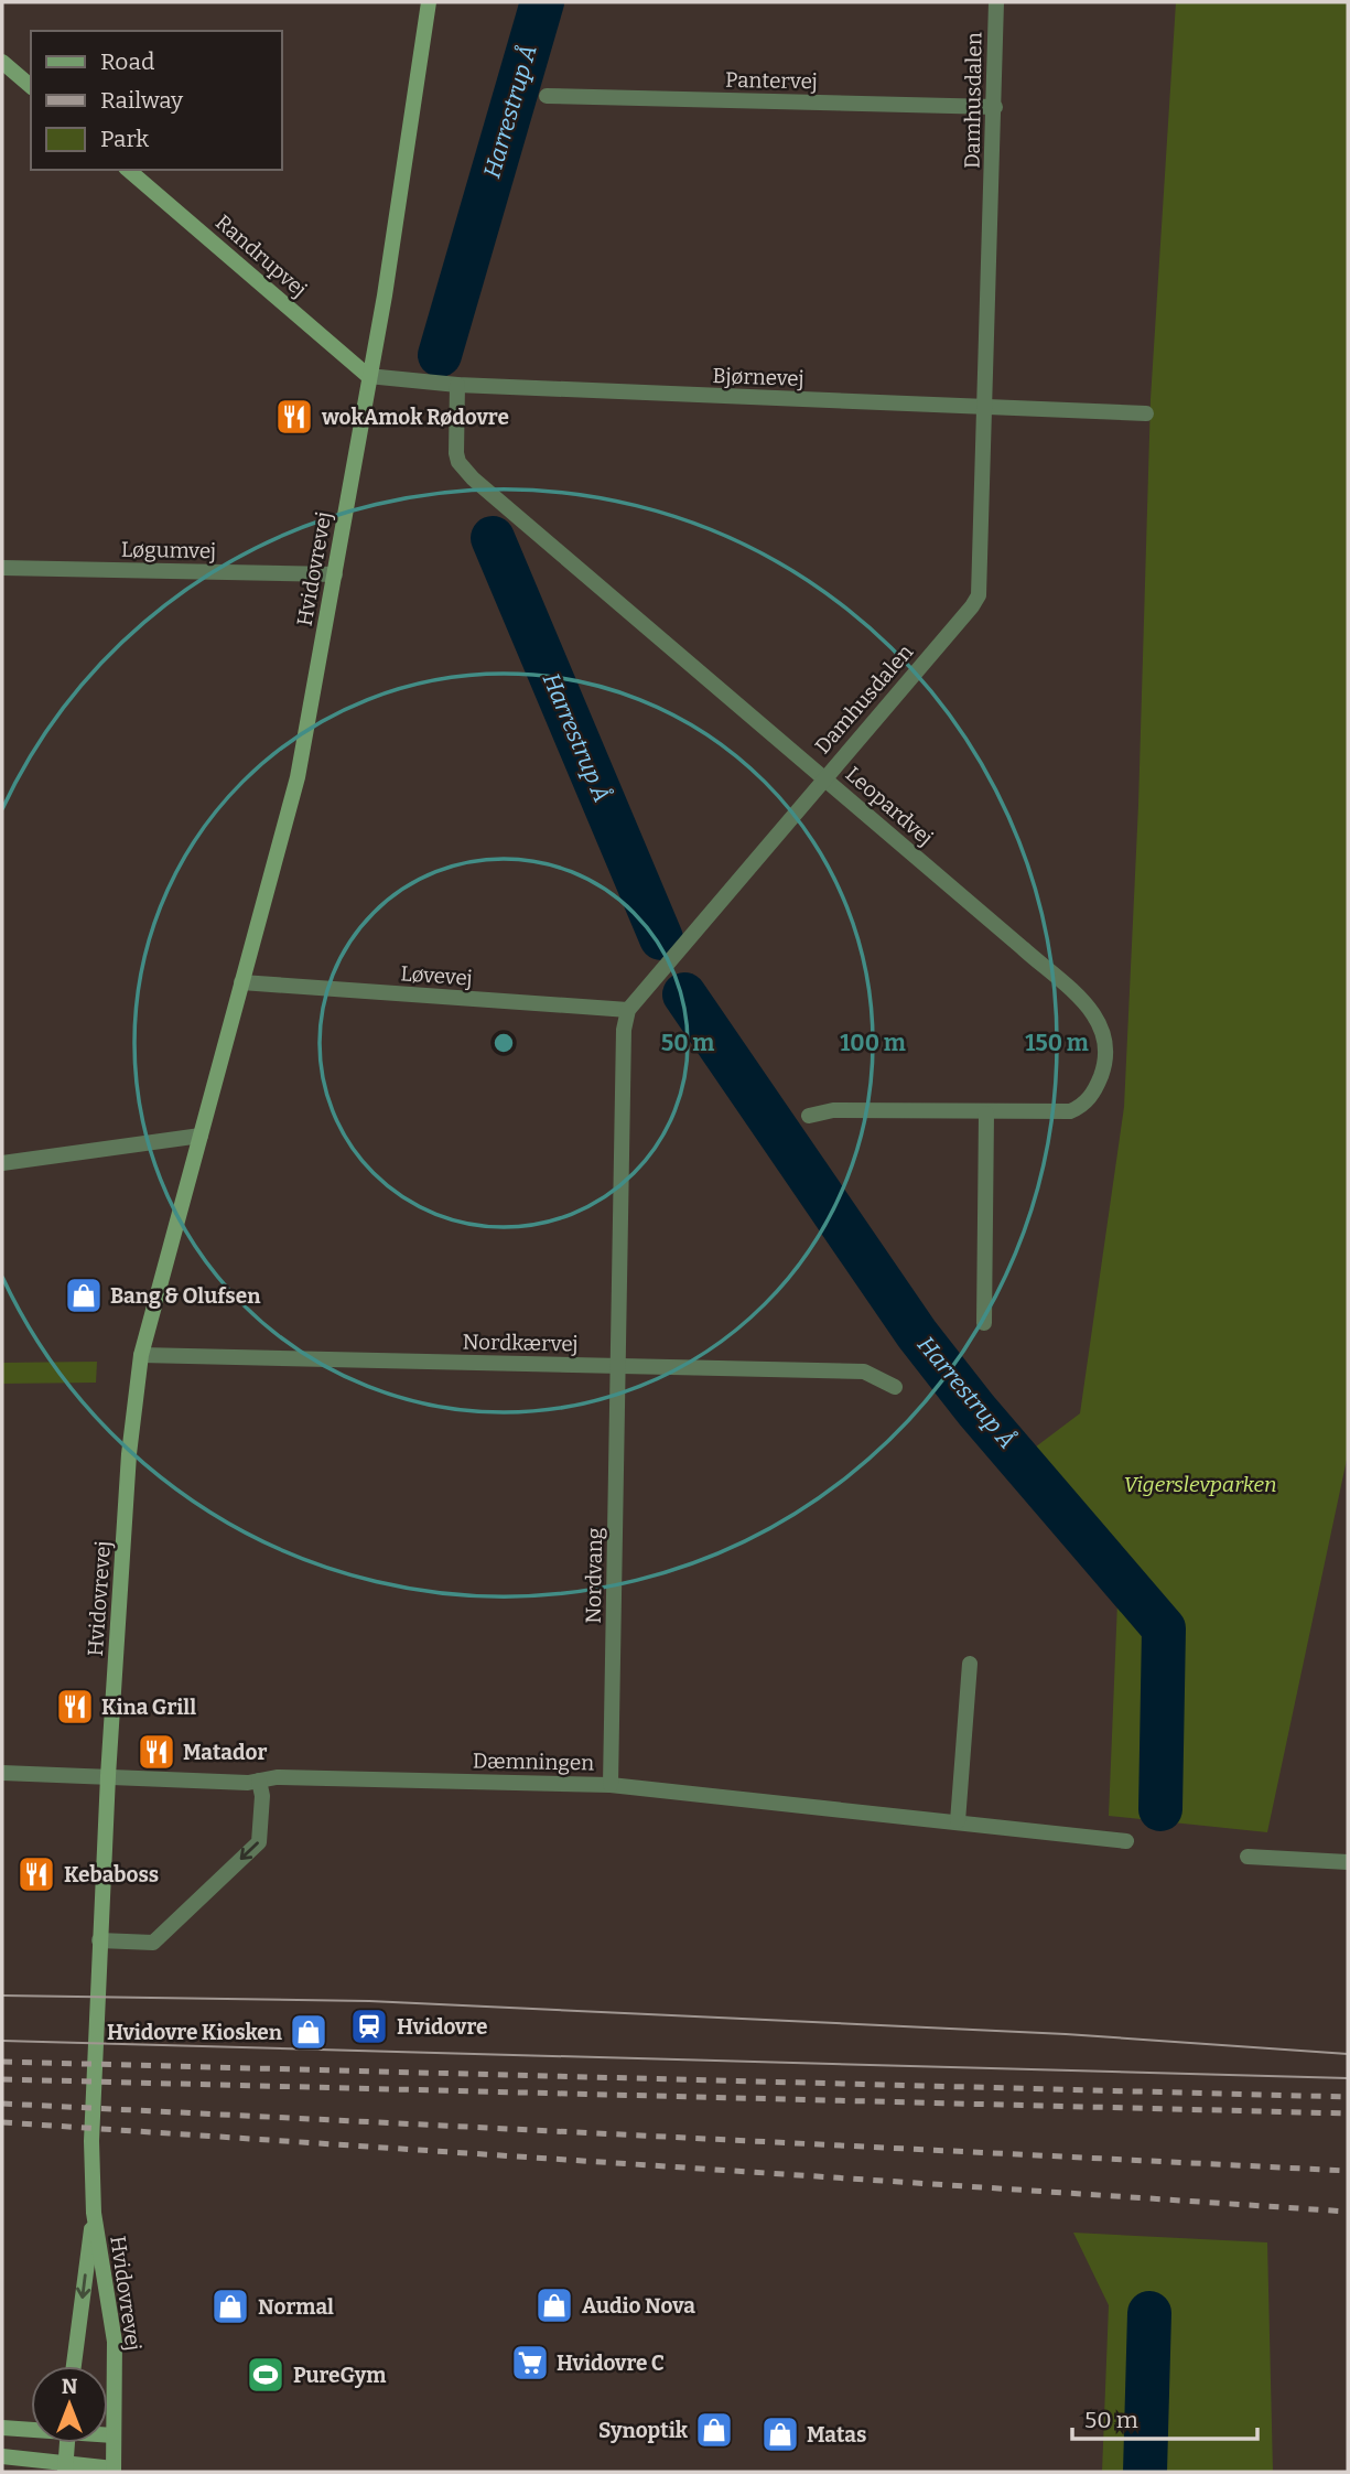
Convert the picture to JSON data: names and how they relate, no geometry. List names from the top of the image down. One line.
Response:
{"streets":{"street":["Pantervej","Damhusdalen","Randrupvej","Bjørnevej","Løgumvej","Hvidovrevej","Leopardvej","Løvevej","Nordkærvej","Nordvang","Dæmningen"]},"crossings":[["Pantervej","Damhusdalen"],["Damhusdalen","Bjørnevej"],["Damhusdalen","Leopardvej"],["Damhusdalen","Løvevej"],["Randrupvej","Bjørnevej"],["Randrupvej","Hvidovrevej"],["Bjørnevej","Hvidovrevej"],["Bjørnevej","Leopardvej"],["Løgumvej","Hvidovrevej"],["Hvidovrevej","Løvevej"],["Hvidovrevej","Nordkærvej"],["Hvidovrevej","Dæmningen"],["Nordkærvej","Nordvang"],["Nordvang","Dæmningen"]],"water":["Harrestrup Å"],"parks":["Vigerslevparken"],"places":{"restaurant":["wokAmok Rødovre","Kina Grill","Matador","Kebaboss"],"shop":["Bang & Olufsen","Hvidovre Kiosken","Audio Nova","Normal","Synoptik","Matas"],"station":["Hvidovre"],"supermarket":["Hvidovre C"],"sports":["PureGym"]},"legend":["Road","Railway","Park"],"scale_bar":"50 m","north":"top","rings":["50 m","100 m","150 m"]}
